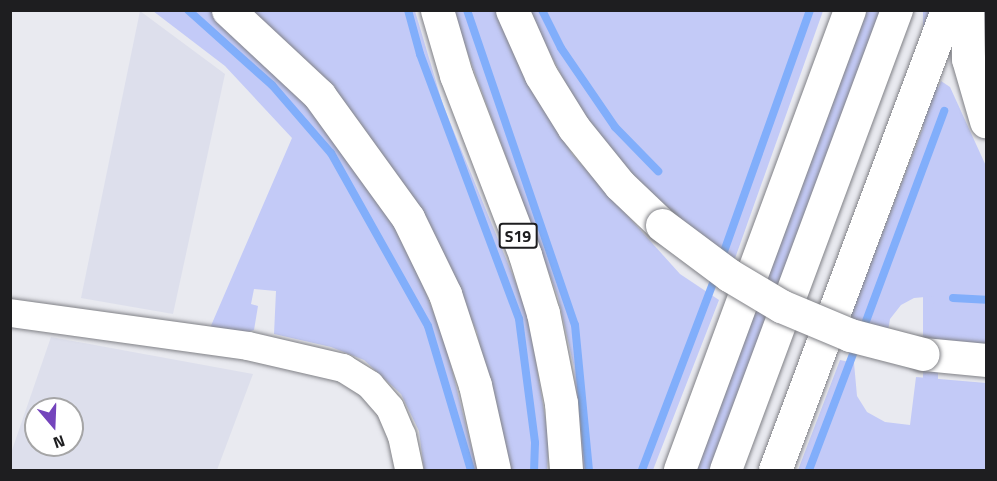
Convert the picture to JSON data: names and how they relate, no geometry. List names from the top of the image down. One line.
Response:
{"streets":{"highway":["S19"]},"north":"bottom"}
